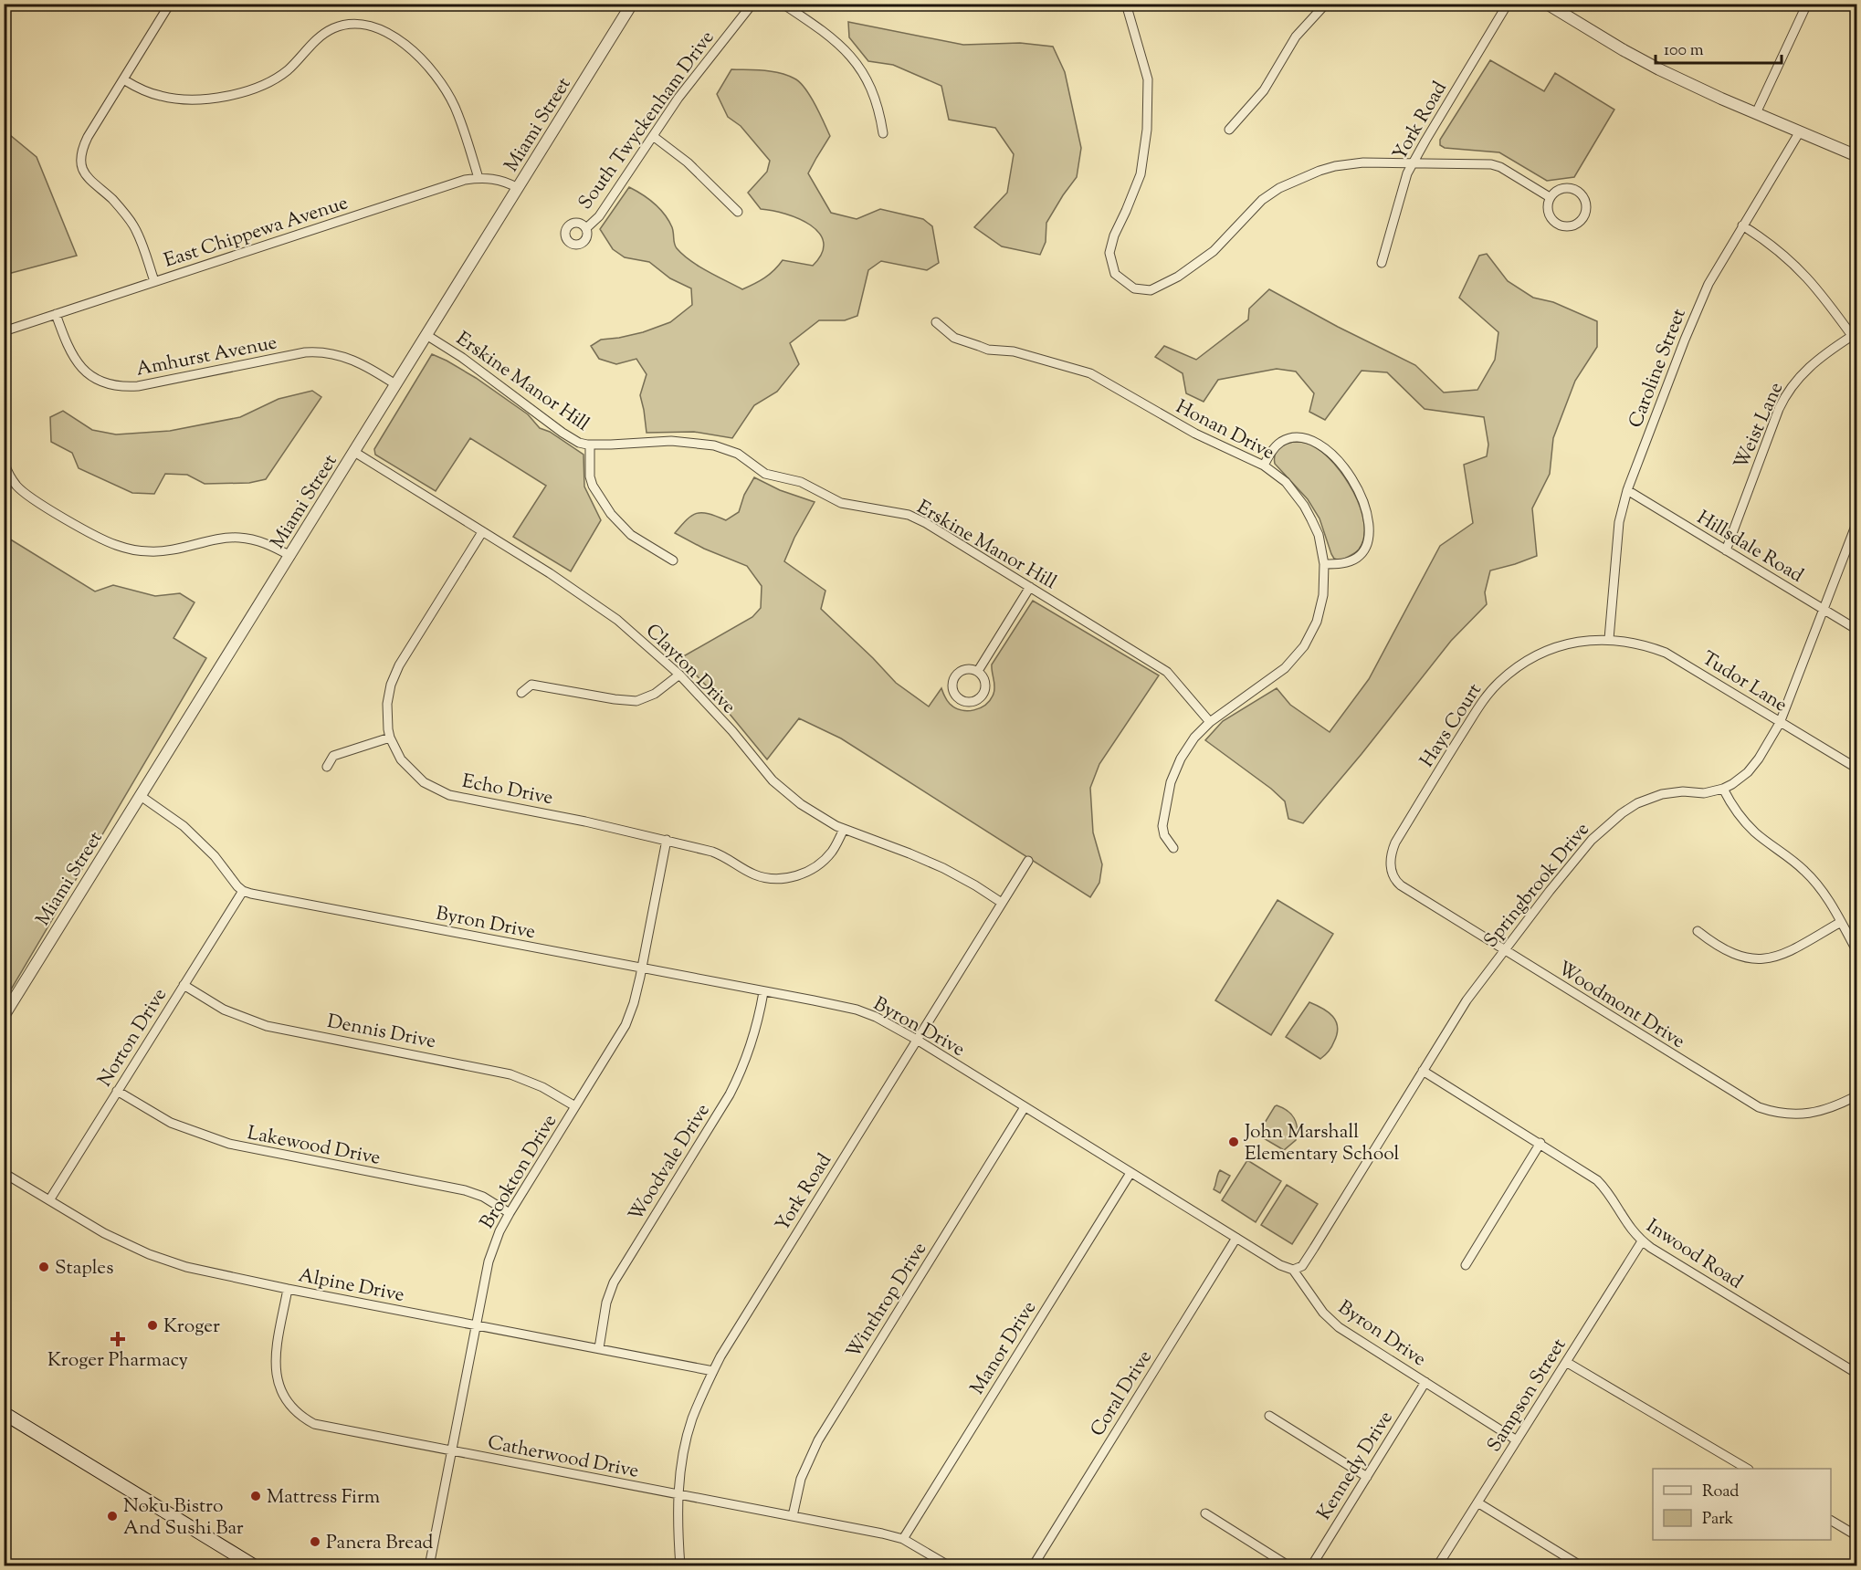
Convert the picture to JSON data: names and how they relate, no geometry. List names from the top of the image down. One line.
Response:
{"streets":{"street":["South Twyckenham Drive","York Road","Miami Street","East Chippewa Avenue","Amhurst Avenue","Caroline Street","Erskine Manor Hill","Weist Lane","Honan Drive","Hillsdale Road","Clayton Drive","Tudor Lane","Hays Court","Echo Drive","Springbrook Drive","Byron Drive","Woodmont Drive","Dennis Drive","Norton Drive","Lakewood Drive","Woodvale Drive","Brookton Drive","Inwood Road","Alpine Drive","Winthrop Drive","Manor Drive","Coral Drive","Sampson Street","Catherwood Drive","Kennedy Drive"]},"crossings":[["York Road","Clayton Drive"],["York Road","Byron Drive"],["York Road","Alpine Drive"],["York Road","Catherwood Drive"],["Miami Street","East Chippewa Avenue"],["Miami Street","Amhurst Avenue"],["Miami Street","Erskine Manor Hill"],["Miami Street","Clayton Drive"],["East Chippewa Avenue","Amhurst Avenue"],["Caroline Street","Hillsdale Road"],["Caroline Street","Tudor Lane"],["Caroline Street","Hays Court"],["Erskine Manor Hill","Honan Drive"],["Weist Lane","Hillsdale Road"],["Hillsdale Road","Springbrook Drive"],["Clayton Drive","Echo Drive"],["Tudor Lane","Hays Court"],["Tudor Lane","Springbrook Drive"],["Hays Court","Woodmont Drive"],["Echo Drive","Brookton Drive"],["Springbrook Drive","Byron Drive"],["Springbrook Drive","Woodmont Drive"],["Springbrook Drive","Inwood Road"],["Byron Drive","Norton Drive"],["Byron Drive","Woodvale Drive"],["Byron Drive","Brookton Drive"],["Byron Drive","Winthrop Drive"],["Byron Drive","Manor Drive"],["Byron Drive","Coral Drive"],["Byron Drive","Sampson Street"],["Byron Drive","Kennedy Drive"],["Dennis Drive","Norton Drive"],["Dennis Drive","Brookton Drive"],["Norton Drive","Lakewood Drive"],["Norton Drive","Alpine Drive"],["Lakewood Drive","Brookton Drive"],["Woodvale Drive","Alpine Drive"],["Brookton Drive","Alpine Drive"],["Brookton Drive","Catherwood Drive"],["Inwood Road","Sampson Street"],["Alpine Drive","Catherwood Drive"],["Winthrop Drive","Catherwood Drive"],["Manor Drive","Catherwood Drive"]],"places":{"other":["John Marshall Elementary School","Staples","Kroger","Mattress Firm","Noku Bistro And Sushi Bar","Panera Bread"],"health":["Kroger Pharmacy"]},"legend":["Road","Park"],"scale_bar":"100 m"}
